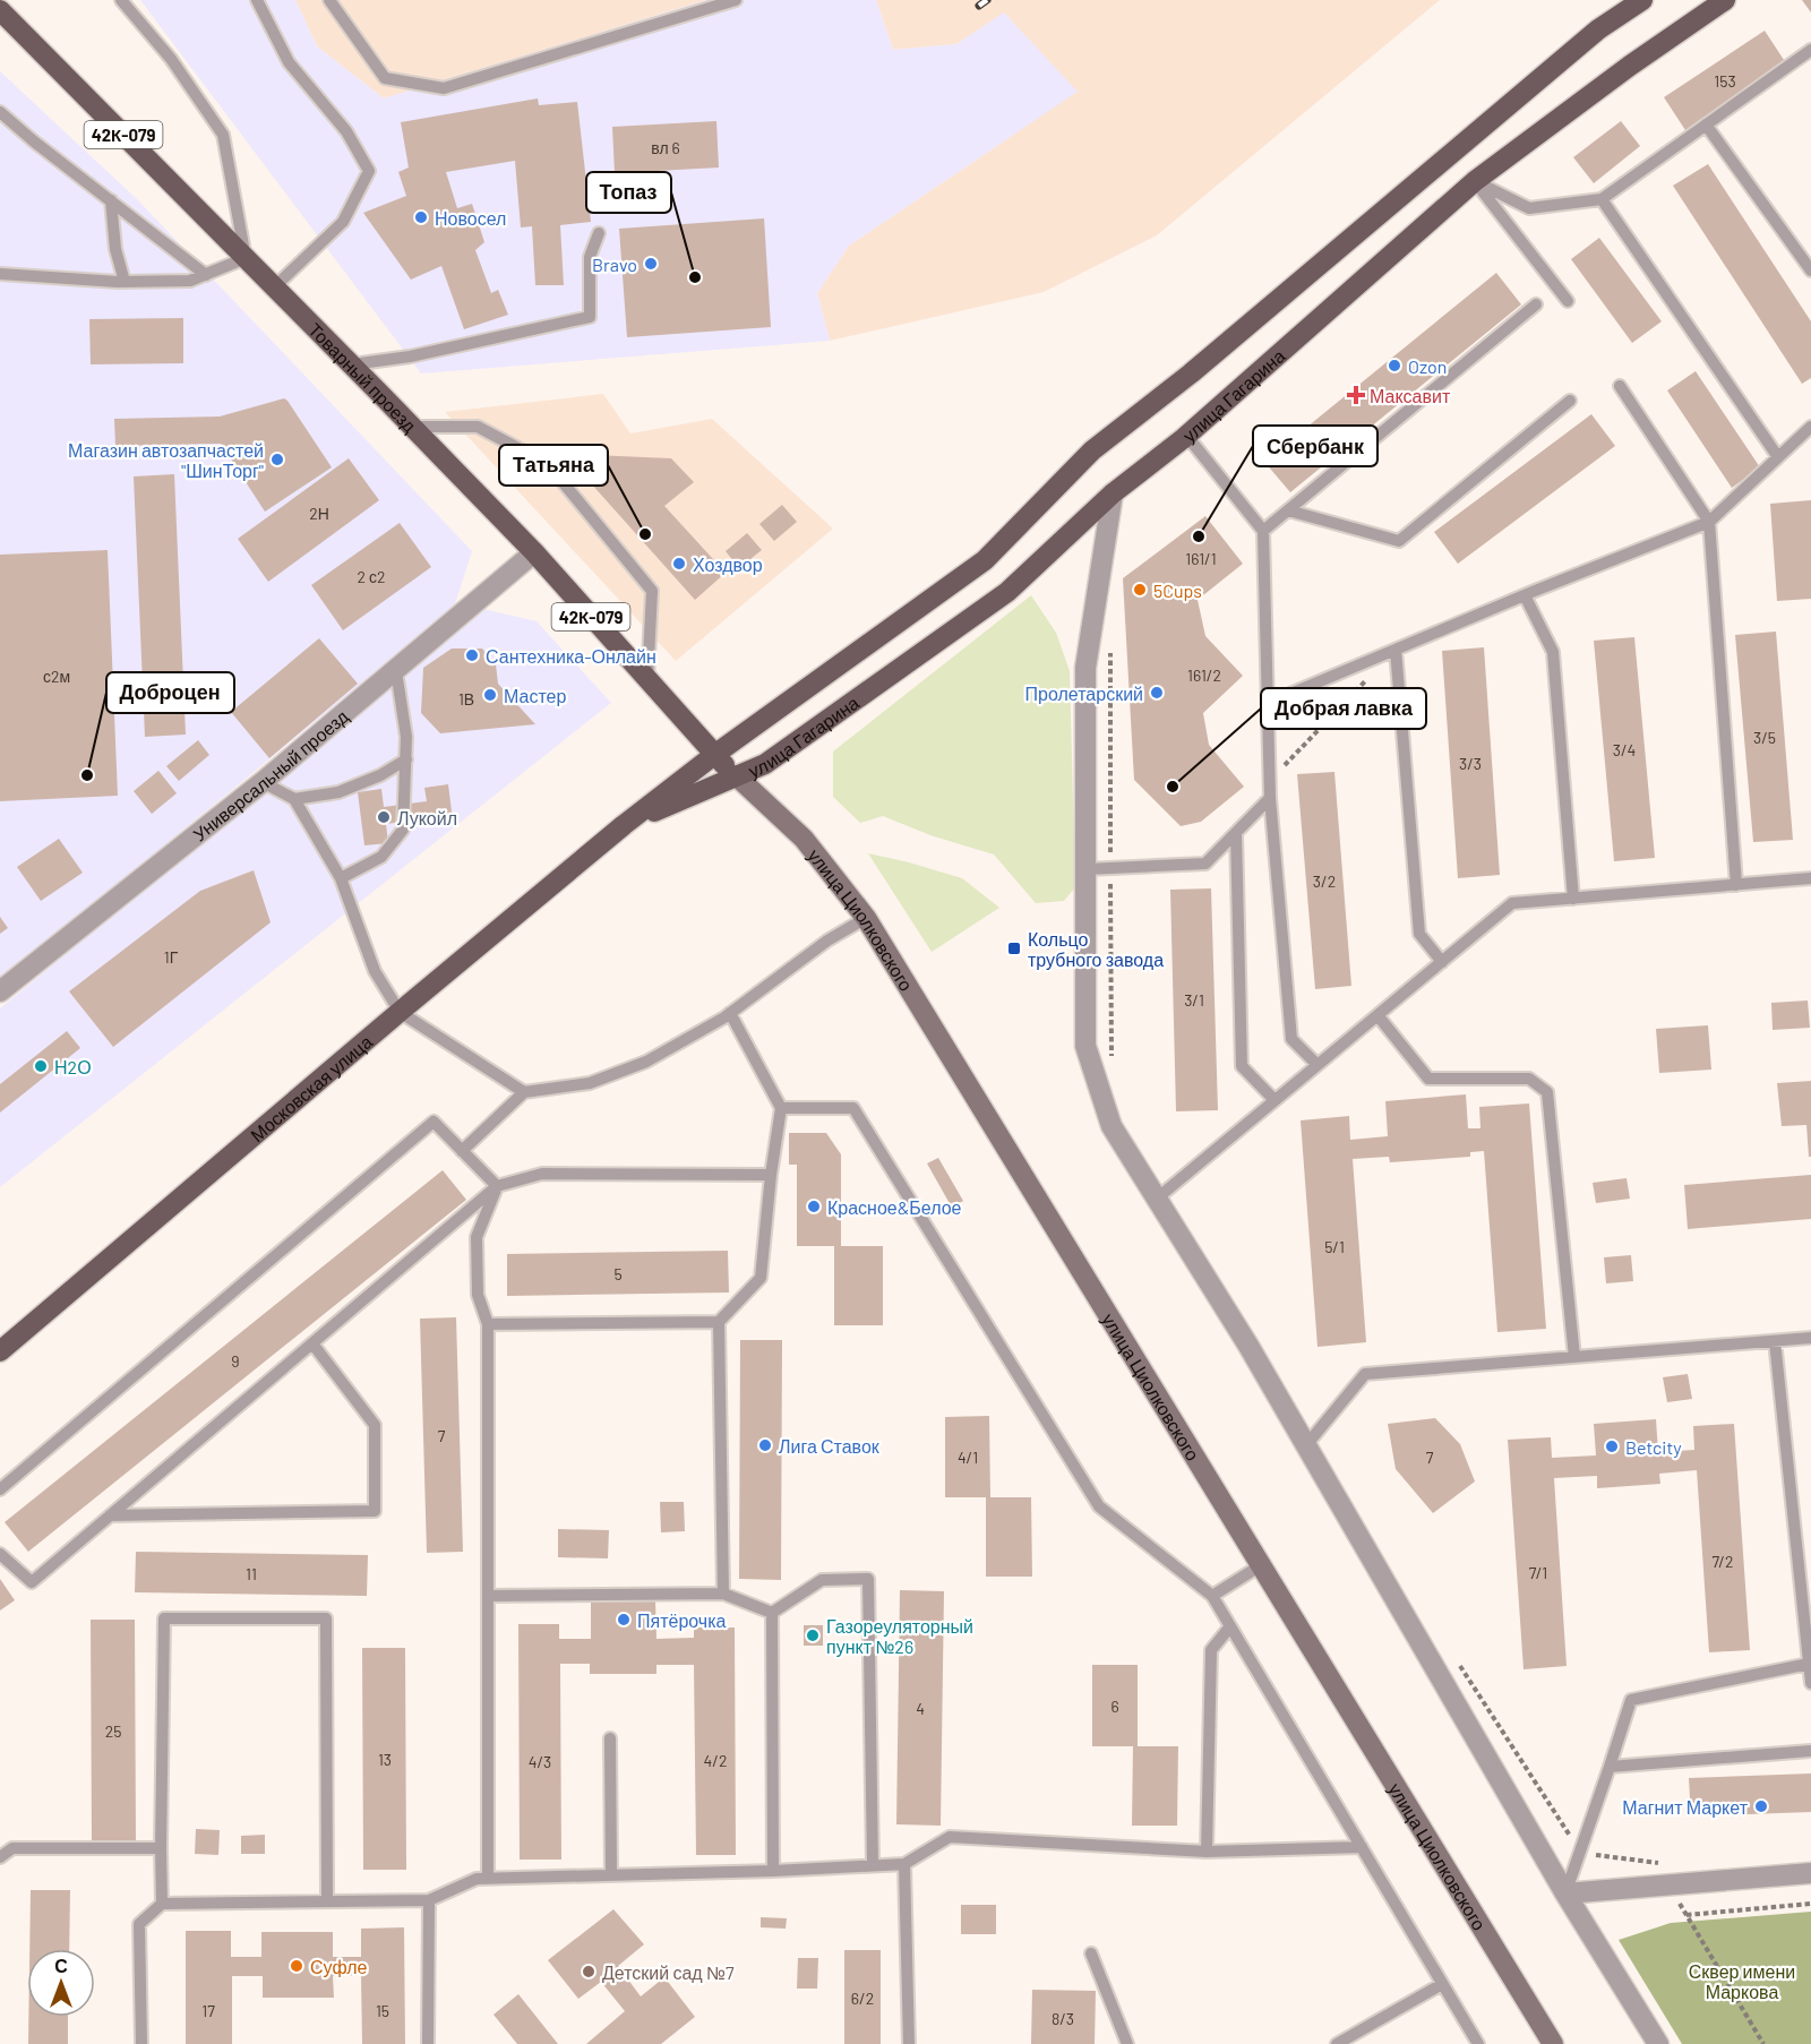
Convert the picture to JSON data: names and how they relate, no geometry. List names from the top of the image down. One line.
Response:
{"streets":{"main road":["42К-079","Товарный проезд","улица Гагарина","улица Циолковского","Московская улица"],"street":["Универсальный проезд"]},"crossings":[["Товарный проезд","улица Гагарина"],["Товарный проезд","Универсальный проезд"],["Товарный проезд","улица Циолковского"],["Товарный проезд","Московская улица"],["улица Гагарина","улица Циолковского"],["улица Гагарина","Московская улица"],["улица Циолковского","Московская улица"]],"parks":["Сквер имени Маркова"],"places":{"other":["Новосел","Bravo","Топаз","Ozon","Магазин автозапчастей \"ШинТорг\"","Татьяна","Сбербанк","Хоздвор","5Cups","Сантехника-Онлайн","Пролетарский","Мастер","Доброцен","Добрая лавка","Лукойл","Н2О","Красное&Белое","Лига Ставок","Betcity","Пятёрочка","Газореуляторный пункт №26","Магнит Маркет","Суфле","Детский сад №7"],"health":["Максавит"],"transit":["Кольцо трубного завода"]},"house_numbers":["153","вл 6","2Н","161/1","2 с2","161/2","с2м","1В","3/5","3/4","3/3","3/2","1Г","3/1","5/1","5","9","7","4/1","7","7/2","7/1","11","6","4","25","13","4/2","4/3","6/2","17","15","8/3"],"north":"top"}
